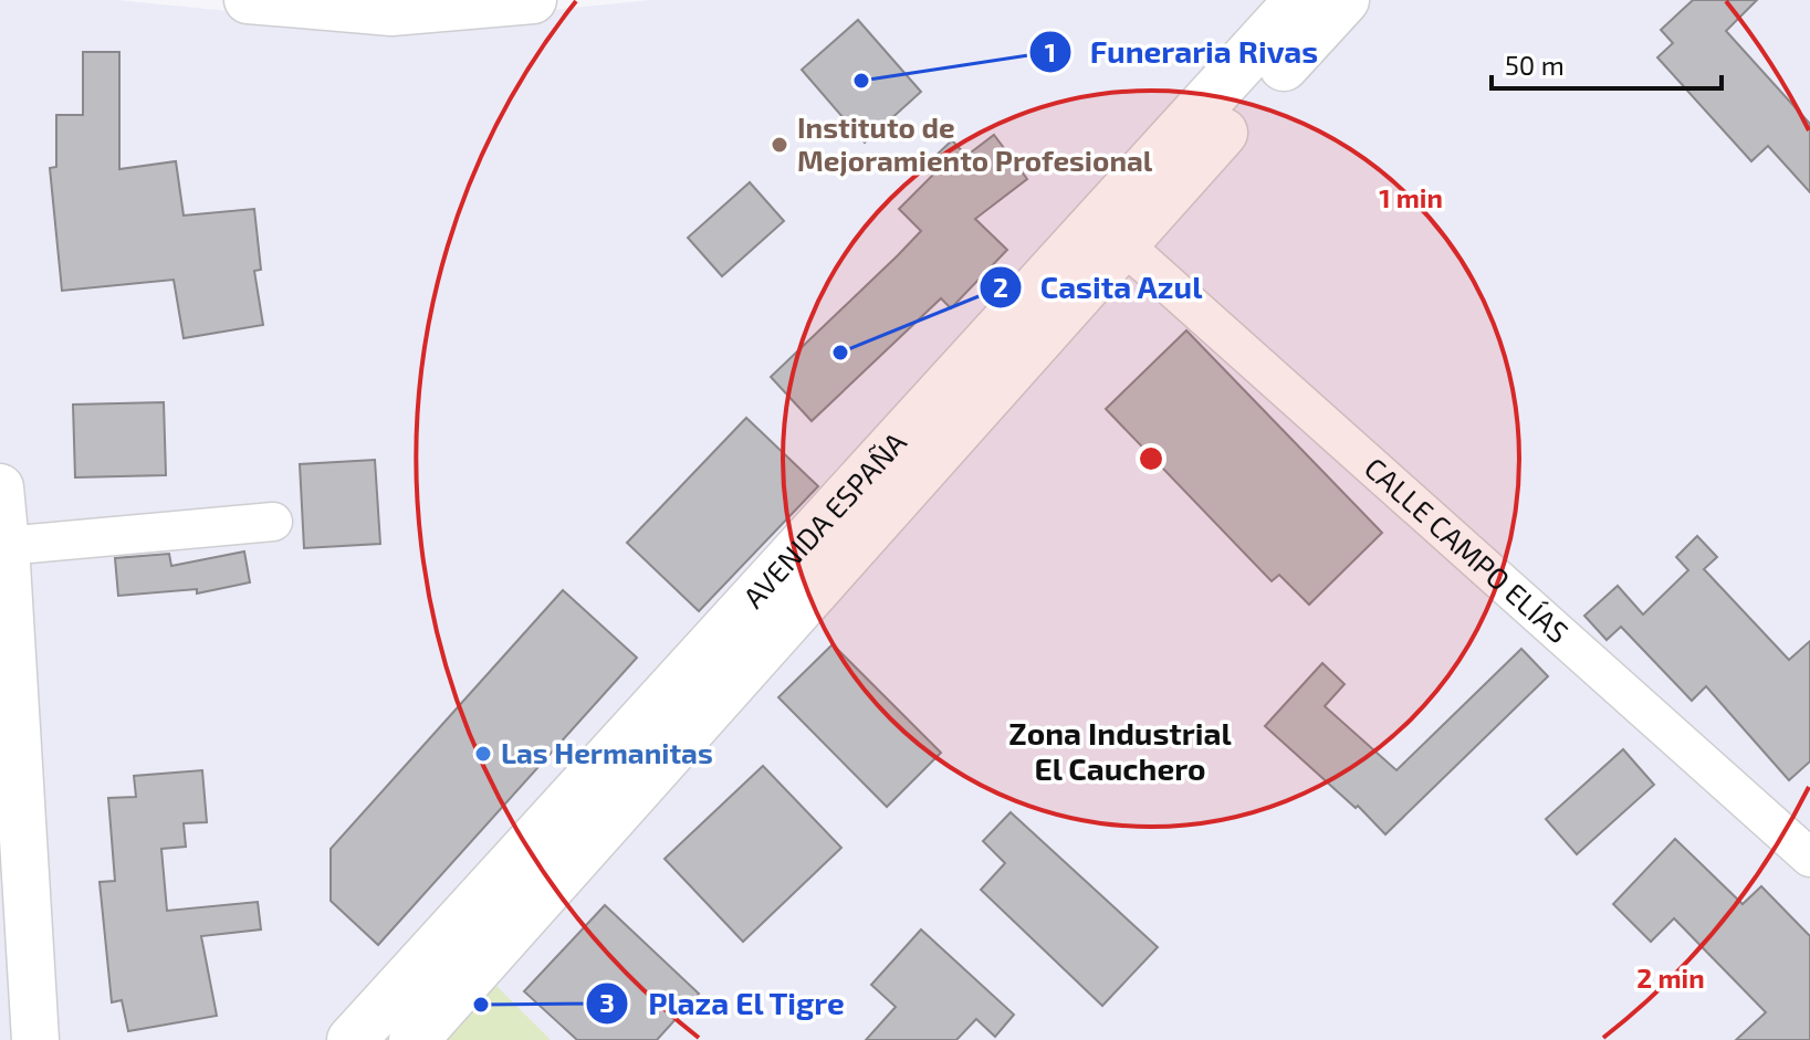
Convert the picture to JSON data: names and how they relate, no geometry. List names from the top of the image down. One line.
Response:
{"streets":{"highway":["AVENIDA ESPAÑA"],"street":["CALLE CAMPO ELÍAS"]},"crossings":[["AVENIDA ESPAÑA","CALLE CAMPO ELÍAS"]],"districts":["Zona Industrial El Cauchero"],"places":["Funeraria Rivas","Instituto de Mejoramiento Profesional","Casita Azul","Las Hermanitas","Plaza El Tigre"],"scale_bar":"50 m","rings":["1 min","2 min"]}
